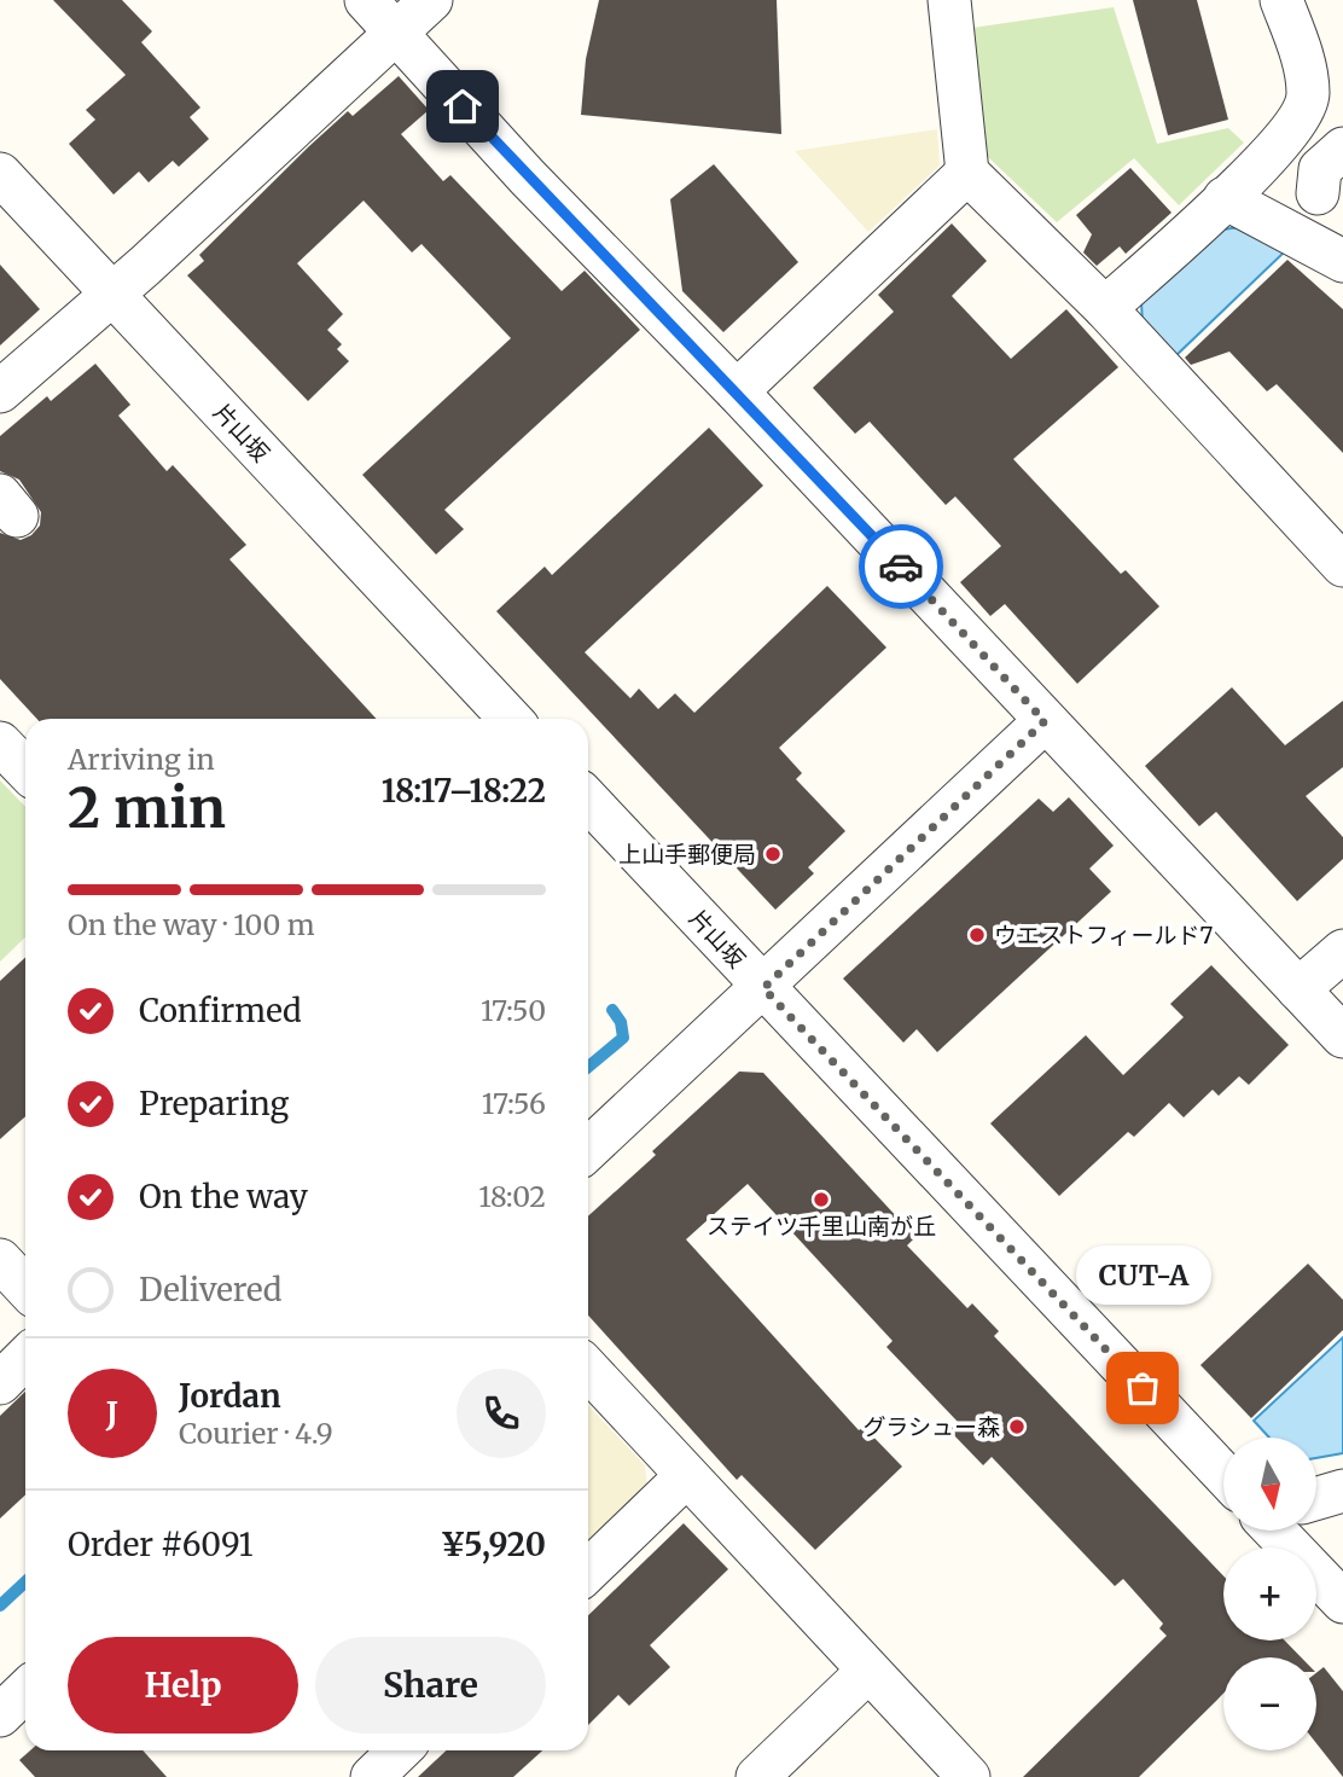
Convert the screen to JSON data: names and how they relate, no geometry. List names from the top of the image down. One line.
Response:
{"streets":{"street":["片山坂"]},"places":["上山手郵便局","ウエストフィールド7","ステイツ千里山南が丘","CUT-A","グラシュー森"],"north":"bottom","page":{"heading":["2 min","Arriving in","18:17–18:22"],"panel":["Jordan","Courier · 4.9","Order #6091","¥5,920"],"bar":"On the way · 100 m","list":[["Confirmed","17:50"],["Preparing","17:56"],["On the way","18:02"],"Delivered"],"bubble":"CUT-A","round":"J","map_buttons":["+","−"],"buttons":["Help","Share"]}}
